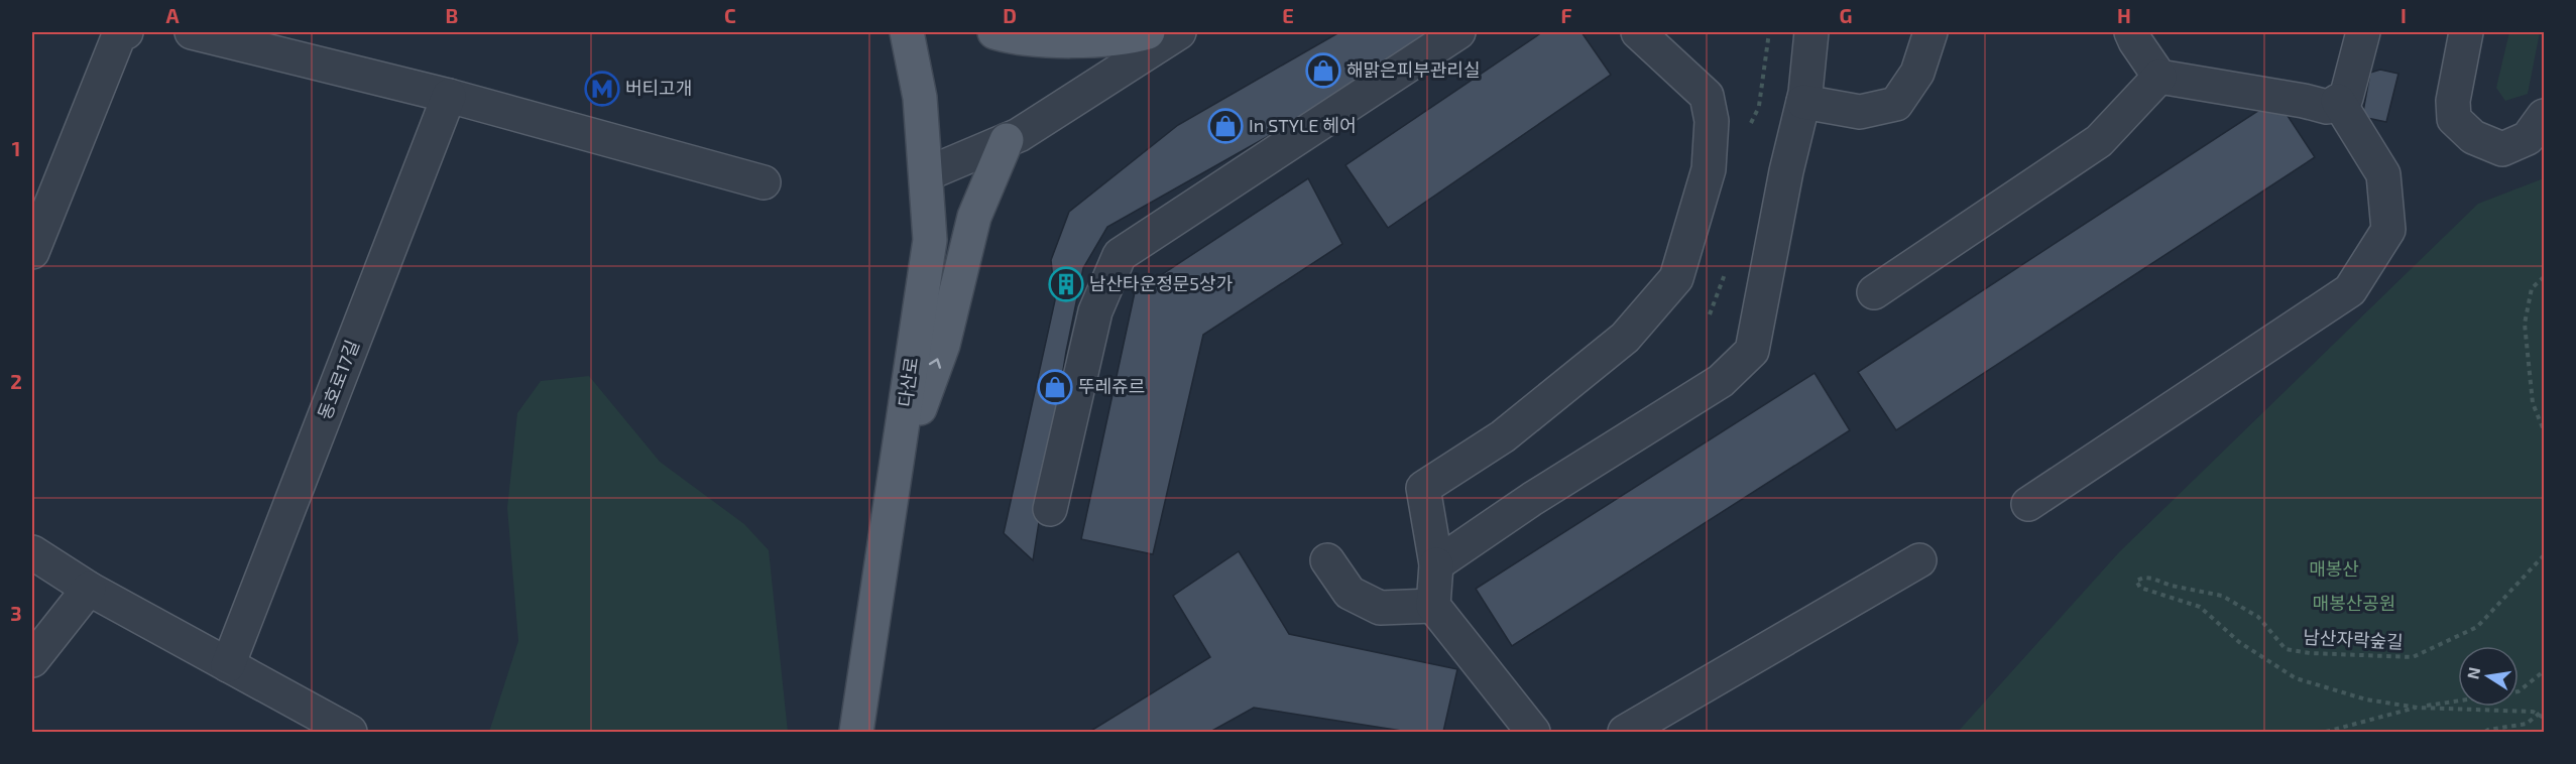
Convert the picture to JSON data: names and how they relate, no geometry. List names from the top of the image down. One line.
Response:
{"streets":{"main road":["다산로"],"street":["동호로17길"],"path":["남산자락숲길"]},"parks":["매봉산","매봉산공원"],"places":{"shop":["해맑은피부관리실","In STYLE 헤어","뚜레쥬르"],"metro station":["버티고개"],"building":["남산타운정문5상가"]},"north":"left","grid":{"columns":["A","B","C","D","E","F","G","H","I"],"rows":["1","2","3"]}}
